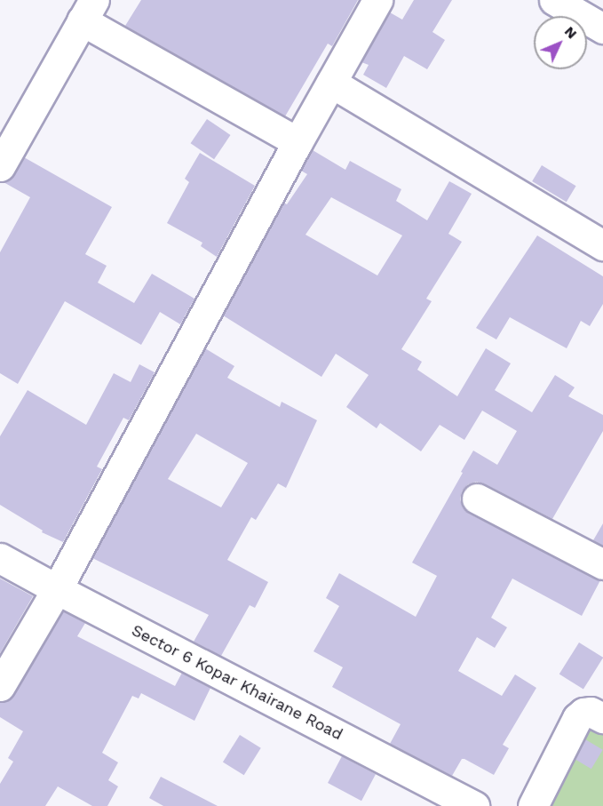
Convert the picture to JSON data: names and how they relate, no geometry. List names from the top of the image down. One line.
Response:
{"streets":{"street":["Sector 6 Kopar Khairane Road"]},"north":"top right"}
